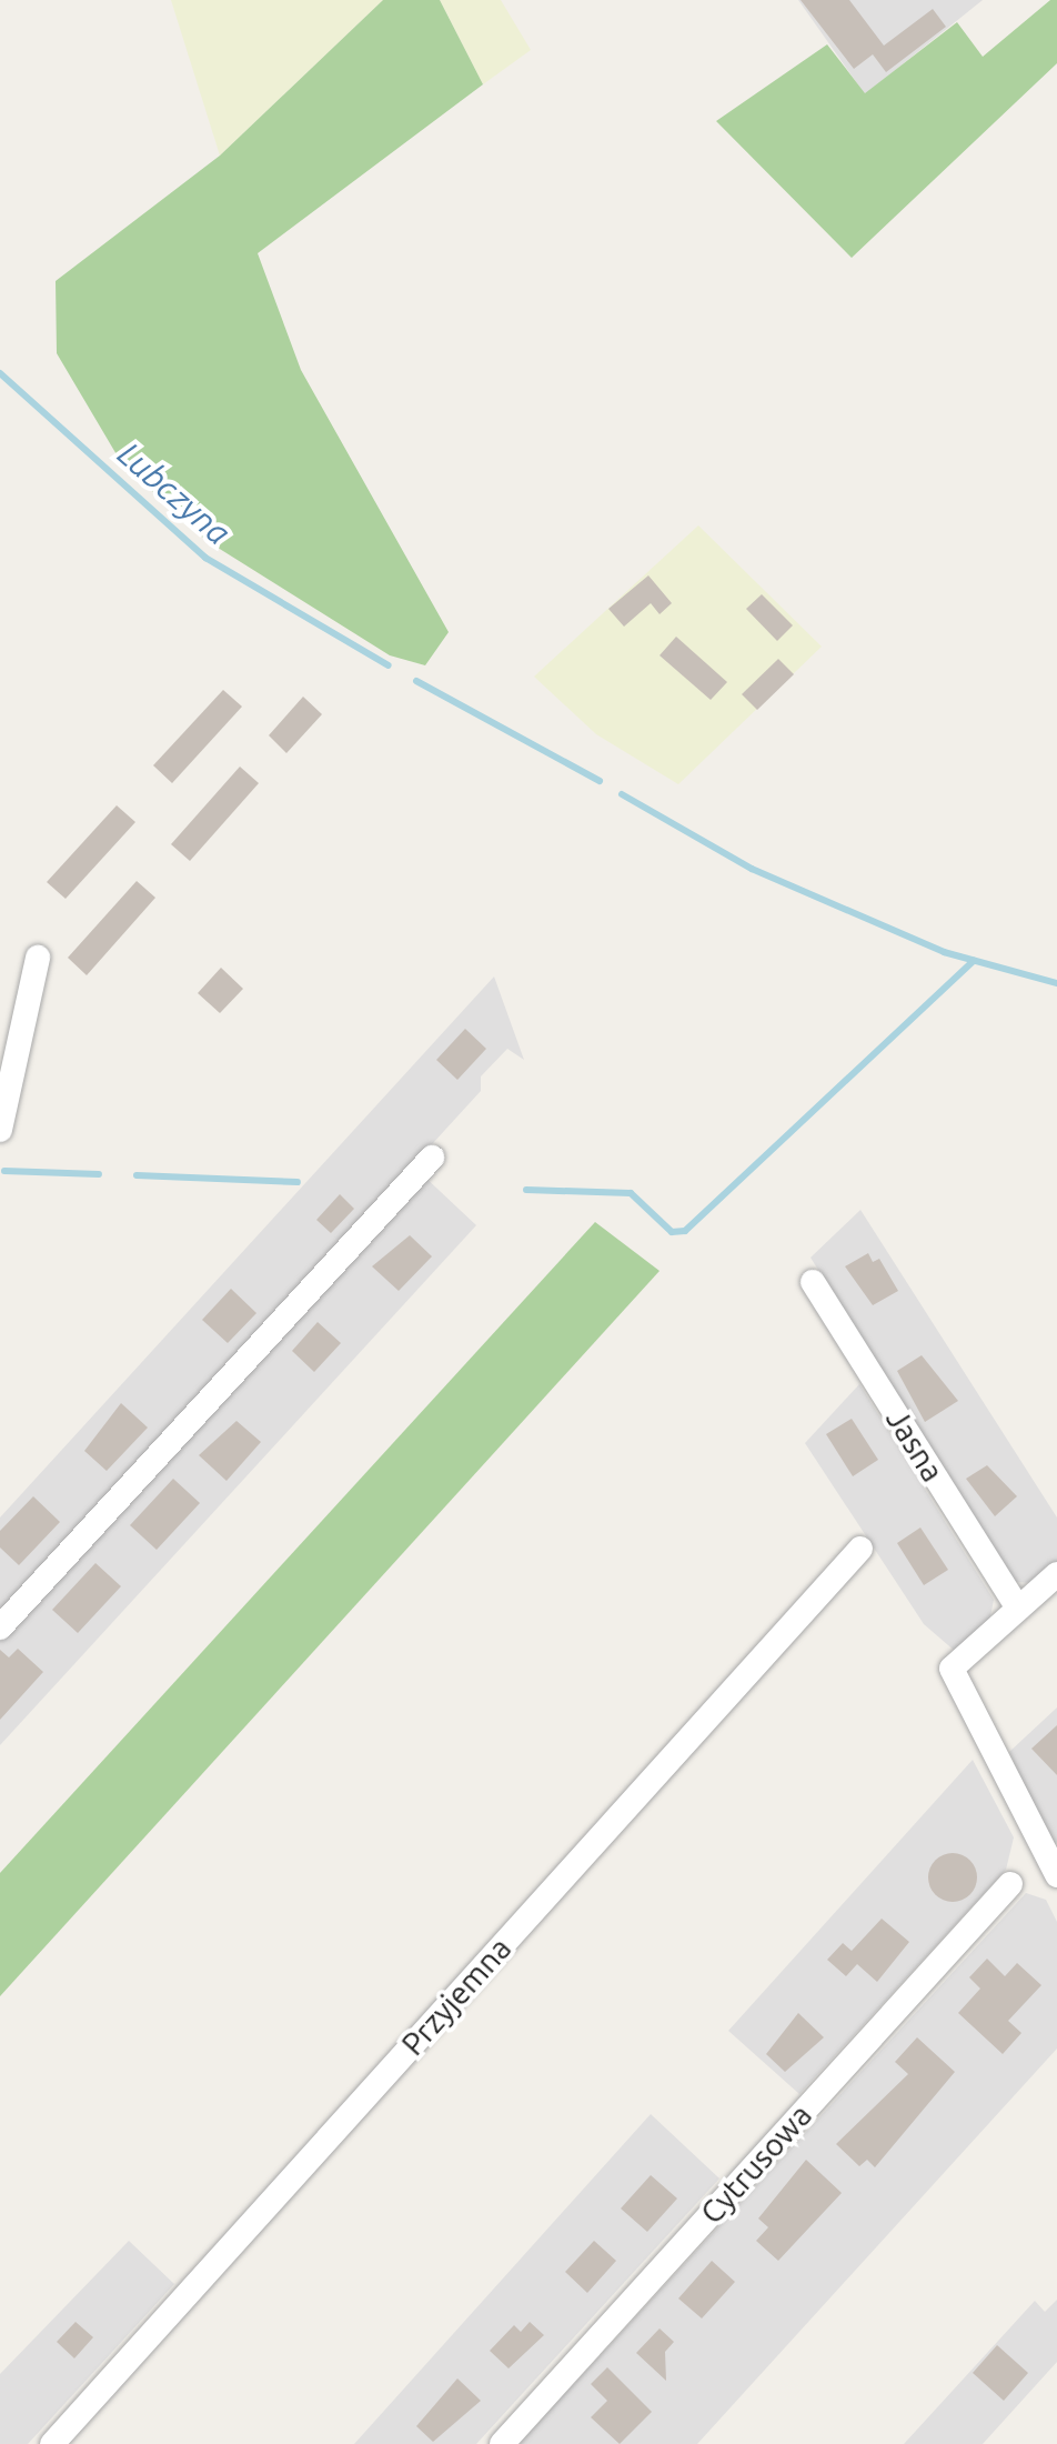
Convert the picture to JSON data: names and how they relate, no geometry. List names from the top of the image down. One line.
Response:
{"streets":{"street":["Jasna","Przyjemna","Cytrusowa"]},"water":["Lubczyna"]}
